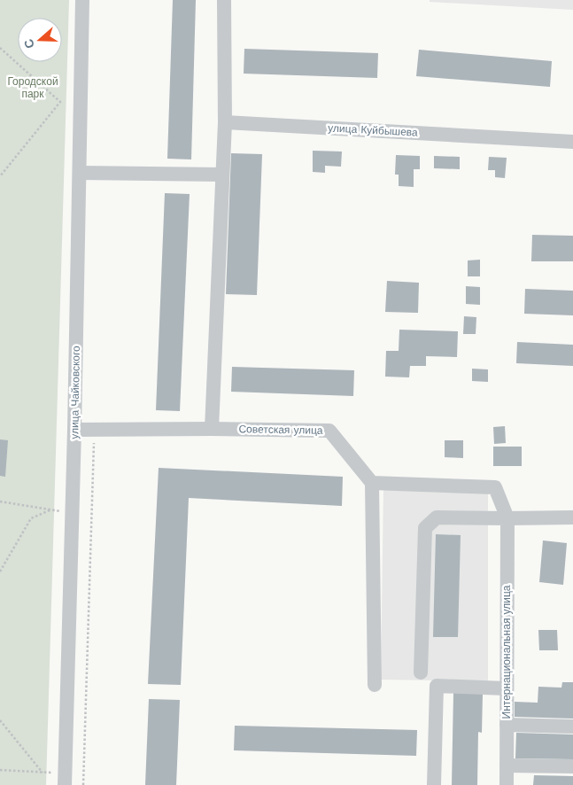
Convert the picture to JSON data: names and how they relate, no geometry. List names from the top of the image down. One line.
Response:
{"streets":{"street":["улица Куйбышева","улица Чайковского","Советская улица","Интернациональная улица"]},"crossings":[["улица Чайковского","Советская улица"]],"parks":["Городской парк"],"north":"left"}
